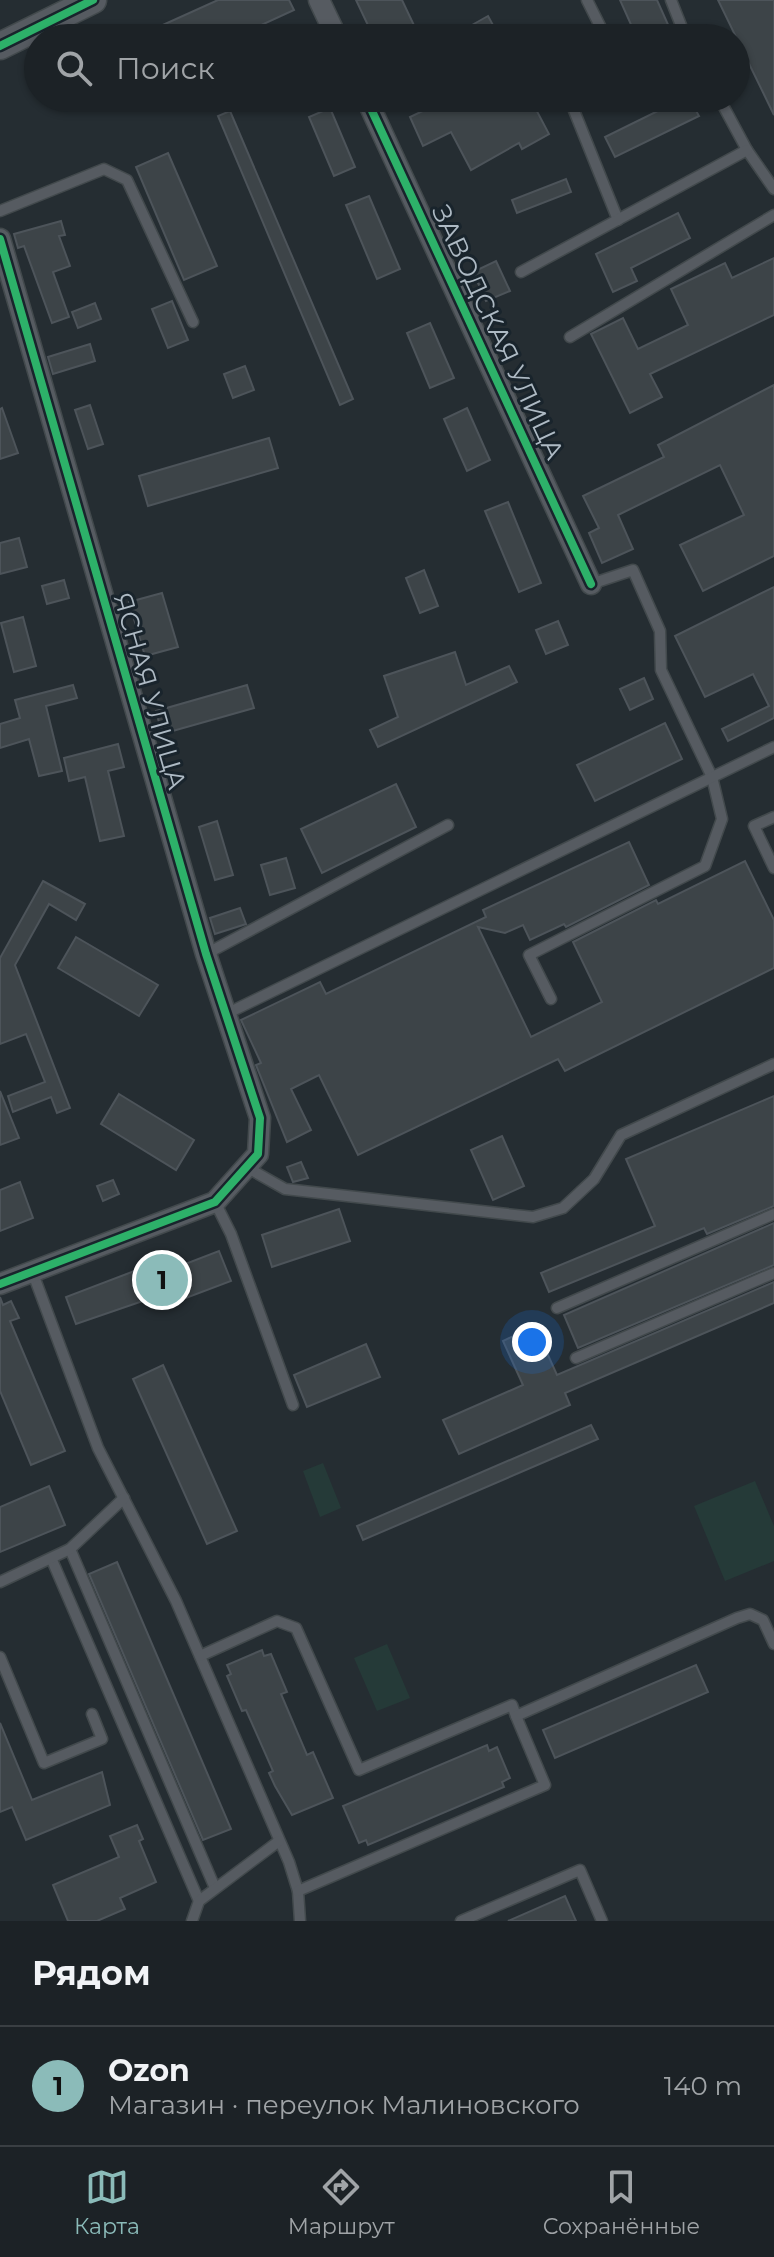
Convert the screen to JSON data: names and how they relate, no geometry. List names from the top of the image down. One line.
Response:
{"streets":{"street":["ЗАВОДСКАЯ УЛИЦА","ЯСНАЯ УЛИЦА"]},"page":{"search":"Поиск","pins":"1","heading":"Рядом","list":[{"mark":"1","name":"Ozon","note":"Магазин · переулок Малиновского","value":"140 m"}],"nav":["Карта","Маршрут","Сохранённые"]}}
